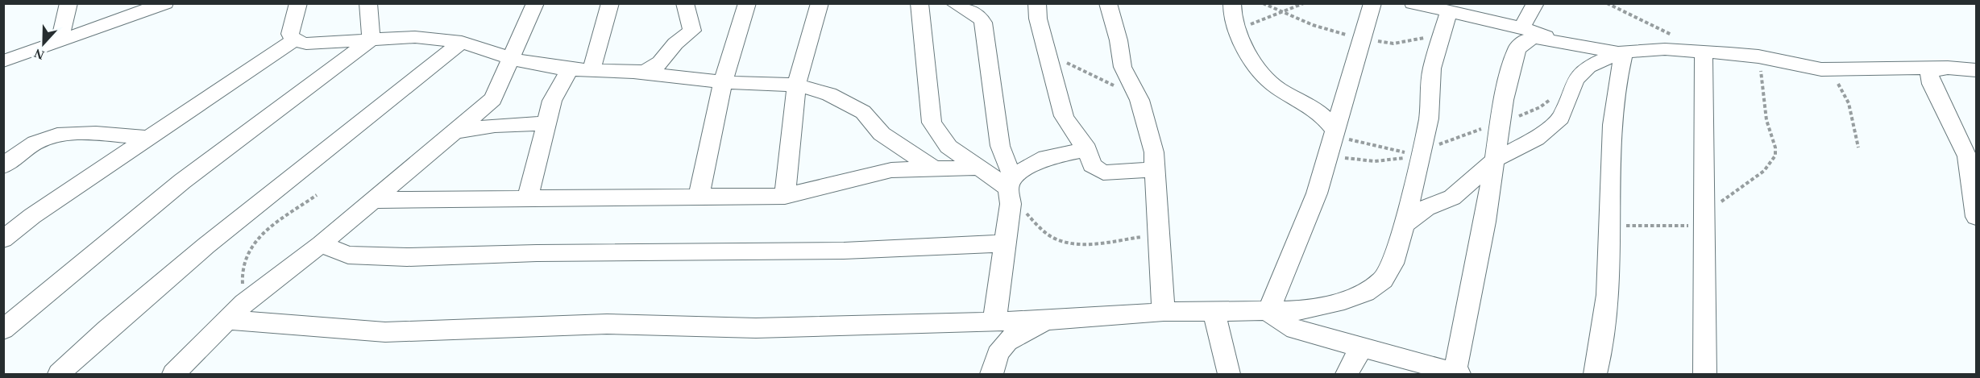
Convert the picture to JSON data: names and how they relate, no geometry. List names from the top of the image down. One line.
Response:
{"north":"bottom"}
